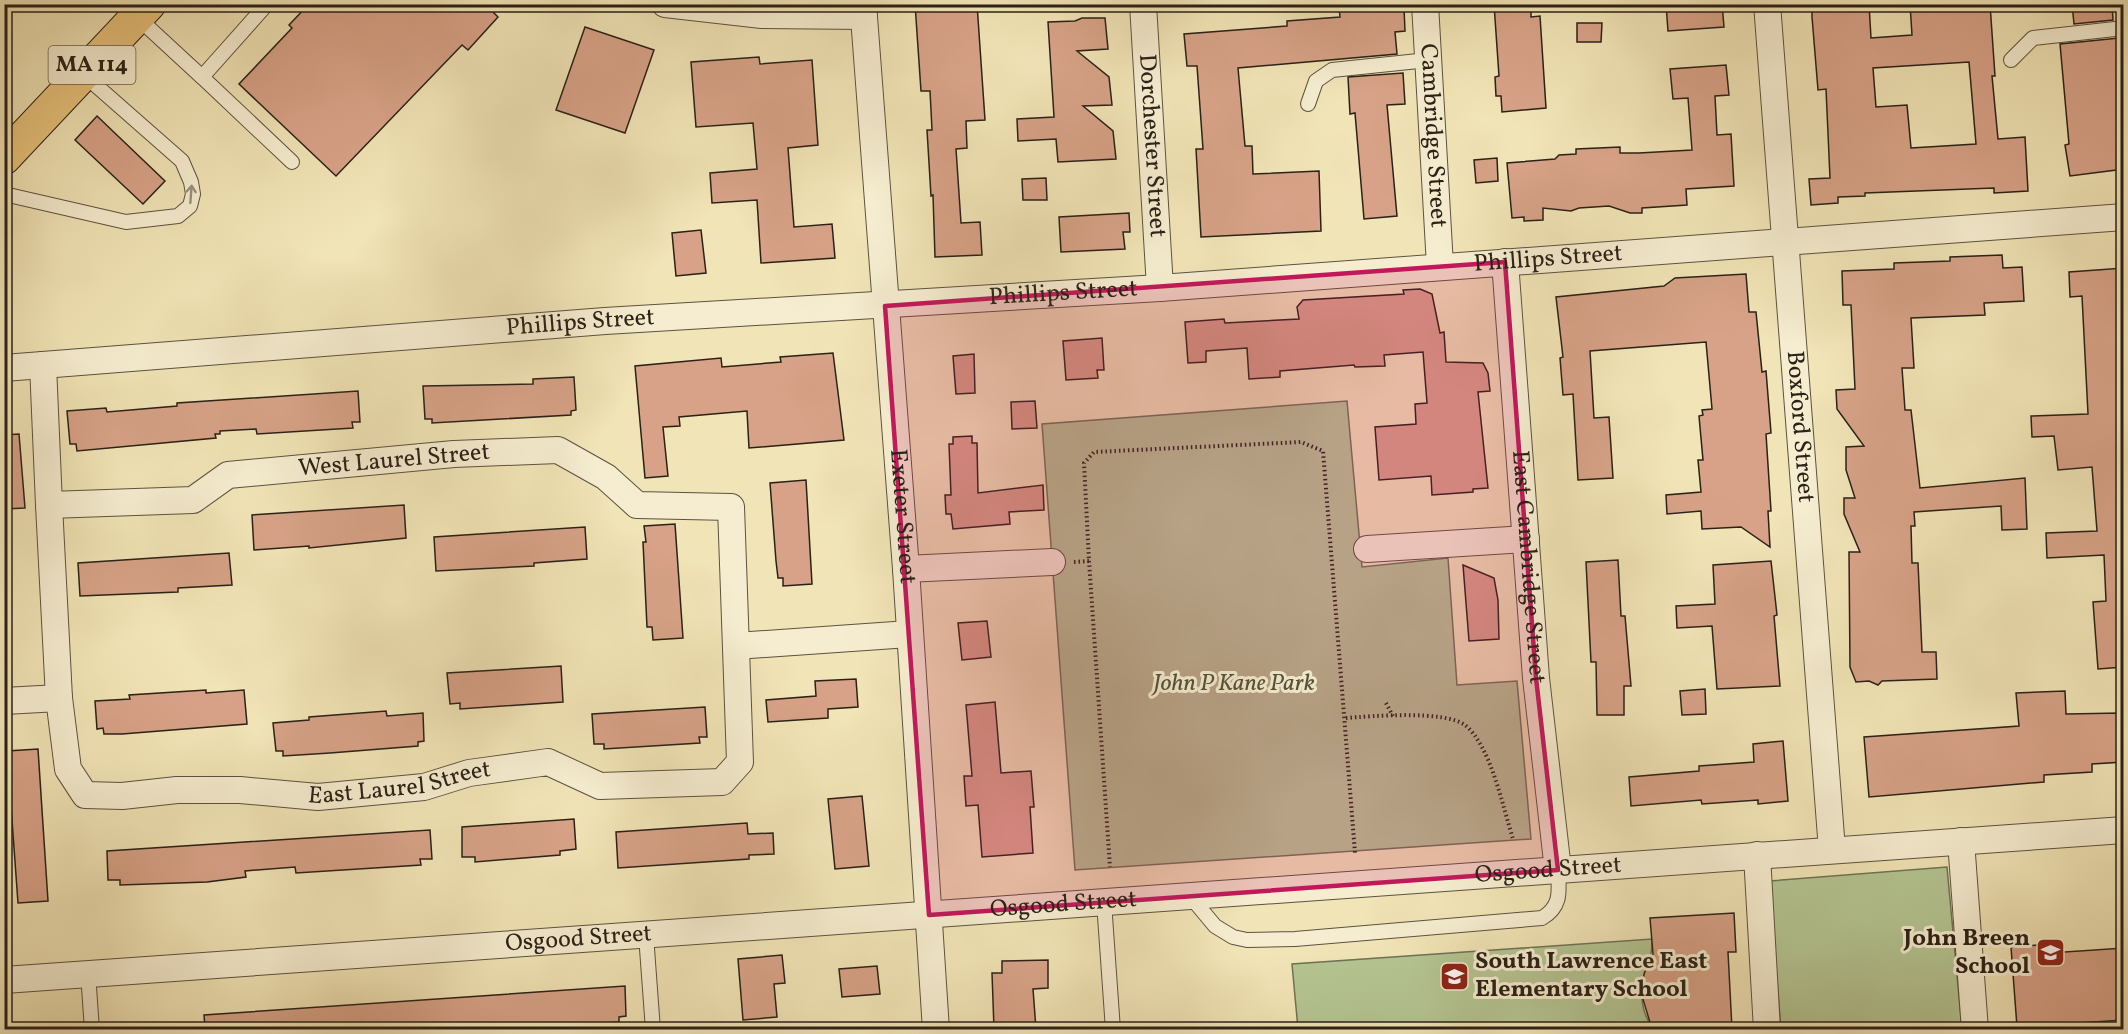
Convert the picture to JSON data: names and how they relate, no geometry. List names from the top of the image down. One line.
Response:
{"streets":{"main road":["MA 114"],"street":["Cambridge Street","Dorchester Street","Phillips Street","Boxford Street","West Laurel Street","Exeter Street","East Cambridge Street","East Laurel Street","Osgood Street"]},"crossings":[["Cambridge Street","Phillips Street"],["Dorchester Street","Phillips Street"],["Phillips Street","Boxford Street"],["Phillips Street","Exeter Street"],["Phillips Street","East Cambridge Street"],["Boxford Street","Osgood Street"],["West Laurel Street","East Laurel Street"],["Exeter Street","Osgood Street"],["East Cambridge Street","Osgood Street"]],"parks":["John P Kane Park"],"places":{"school or university":["John Breen School","South Lawrence East Elementary School"]}}
